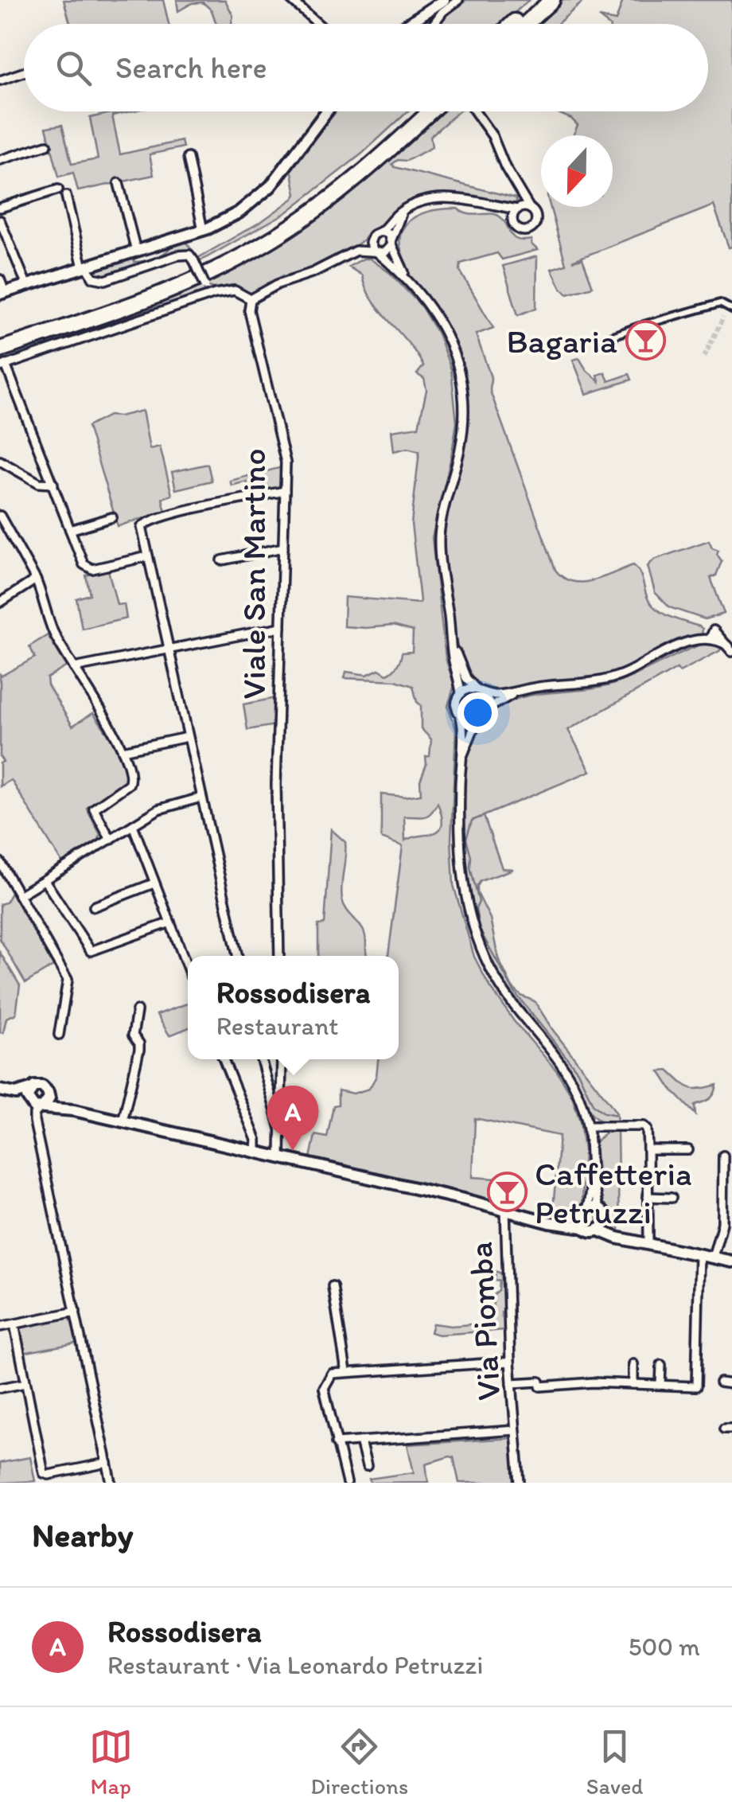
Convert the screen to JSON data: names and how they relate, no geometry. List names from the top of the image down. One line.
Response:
{"streets":{"street":["Viale San Martino","Via Piomba"]},"places":{"bar":["Bagaria","Caffetteria Petruzzi"]},"north":"bottom","page":{"search":"Search here","popup":["Rossodisera","Restaurant"],"pins":"A","heading":"Nearby","list":[{"mark":"A","name":"Rossodisera","note":"Restaurant · Via Leonardo Petruzzi","value":"500 m"}],"nav":["Map","Directions","Saved"]}}
